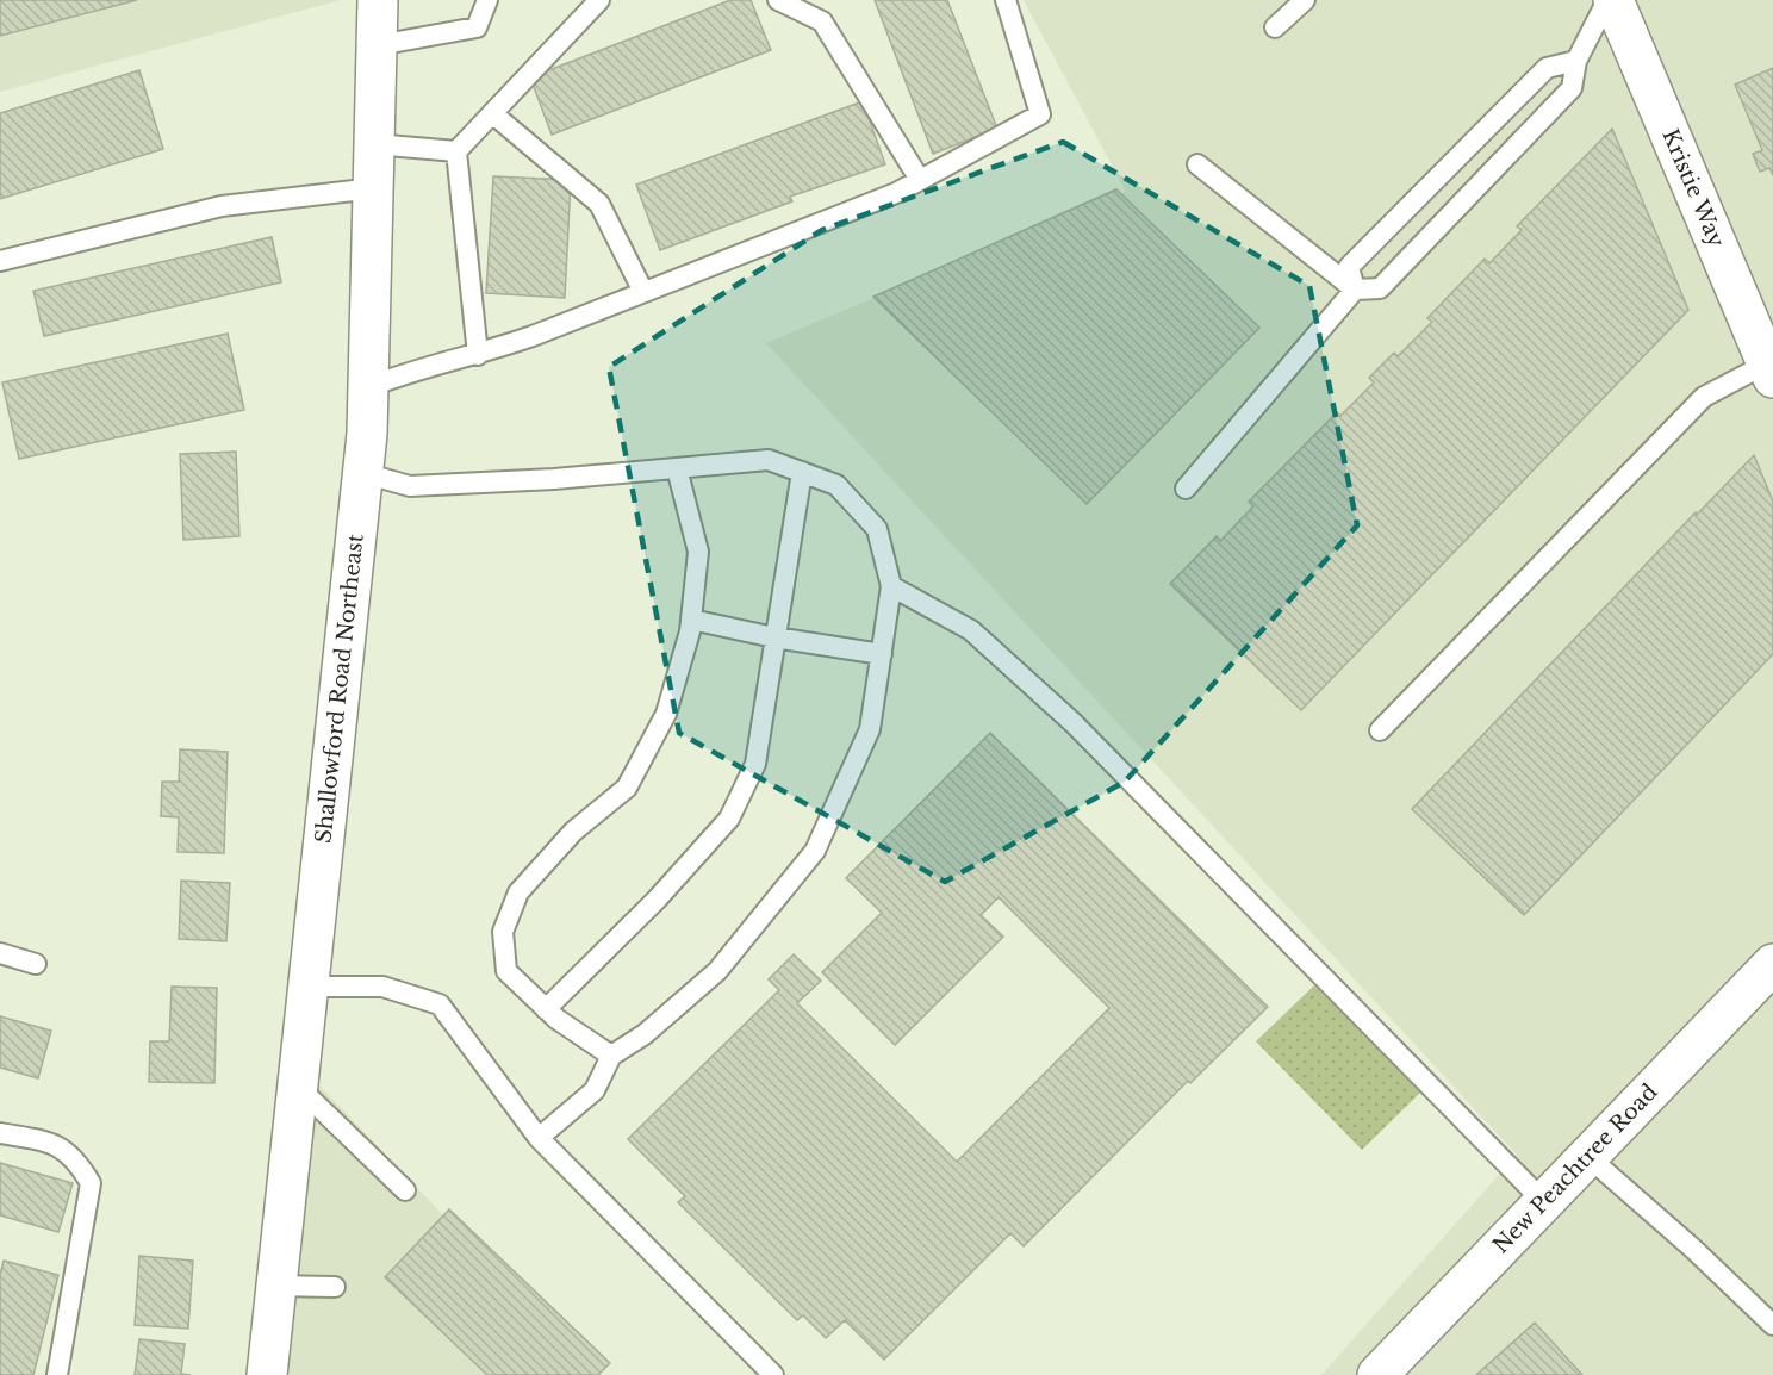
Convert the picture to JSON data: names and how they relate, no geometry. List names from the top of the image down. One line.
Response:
{"streets":{"street":["Kristie Way","Shallowford Road Northeast","New Peachtree Road"]}}
